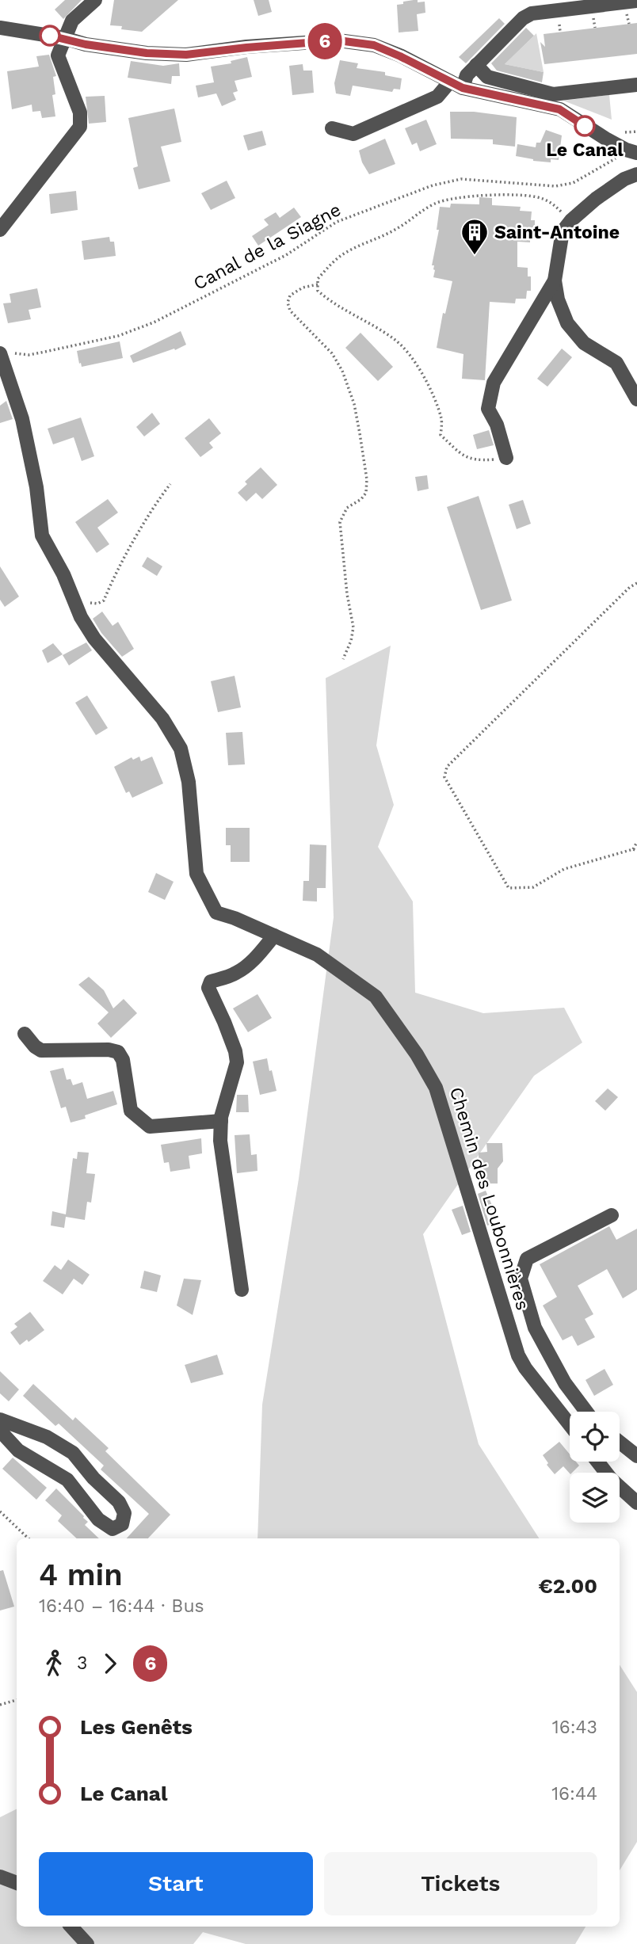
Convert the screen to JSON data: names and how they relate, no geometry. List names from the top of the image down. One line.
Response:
{"streets":{"street":["Chemin des Loubonnières"],"path":["Canal de la Siagne"]},"crossings":[["Canal de la Siagne","Chemin des Loubonnières"]],"places":{"other":["Le Canal"],"building":["Saint-Antoine"]},"lines":["bus line 6"],"page":{"on_map":"6","heading":["4 min","16:40 – 16:44 · Bus","€2.00"],"legs":["3","6"],"list":[{"name":"Les Genêts","value":"16:43"},{"name":"Le Canal","value":"16:44"}],"buttons":["Start","Tickets"]}}
